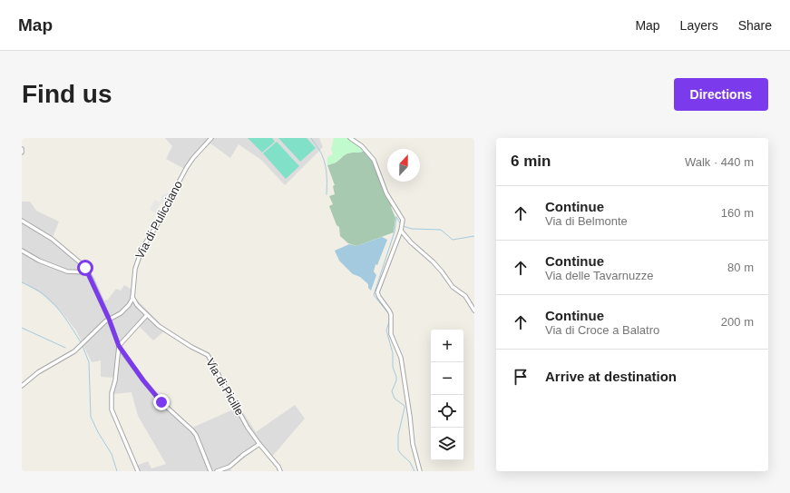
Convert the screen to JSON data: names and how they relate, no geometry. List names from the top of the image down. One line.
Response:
{"streets":{"street":["Via di Pulicciano","Via di Picille"]},"crossings":[["Via di Pulicciano","Via di Picille"]],"north":"top","page":{"header":"Map","nav":["Map","Layers","Share"],"buttons":"Directions","title":"Find us","heading":["6 min","Walk · 440 m"],"list":[["Continue","Via di Belmonte","160 m"],["Continue","Via delle Tavarnuzze","80 m"],["Continue","Via di Croce a Balatro","200 m"],"Arrive at destination"],"map_buttons":["+","−"]}}
